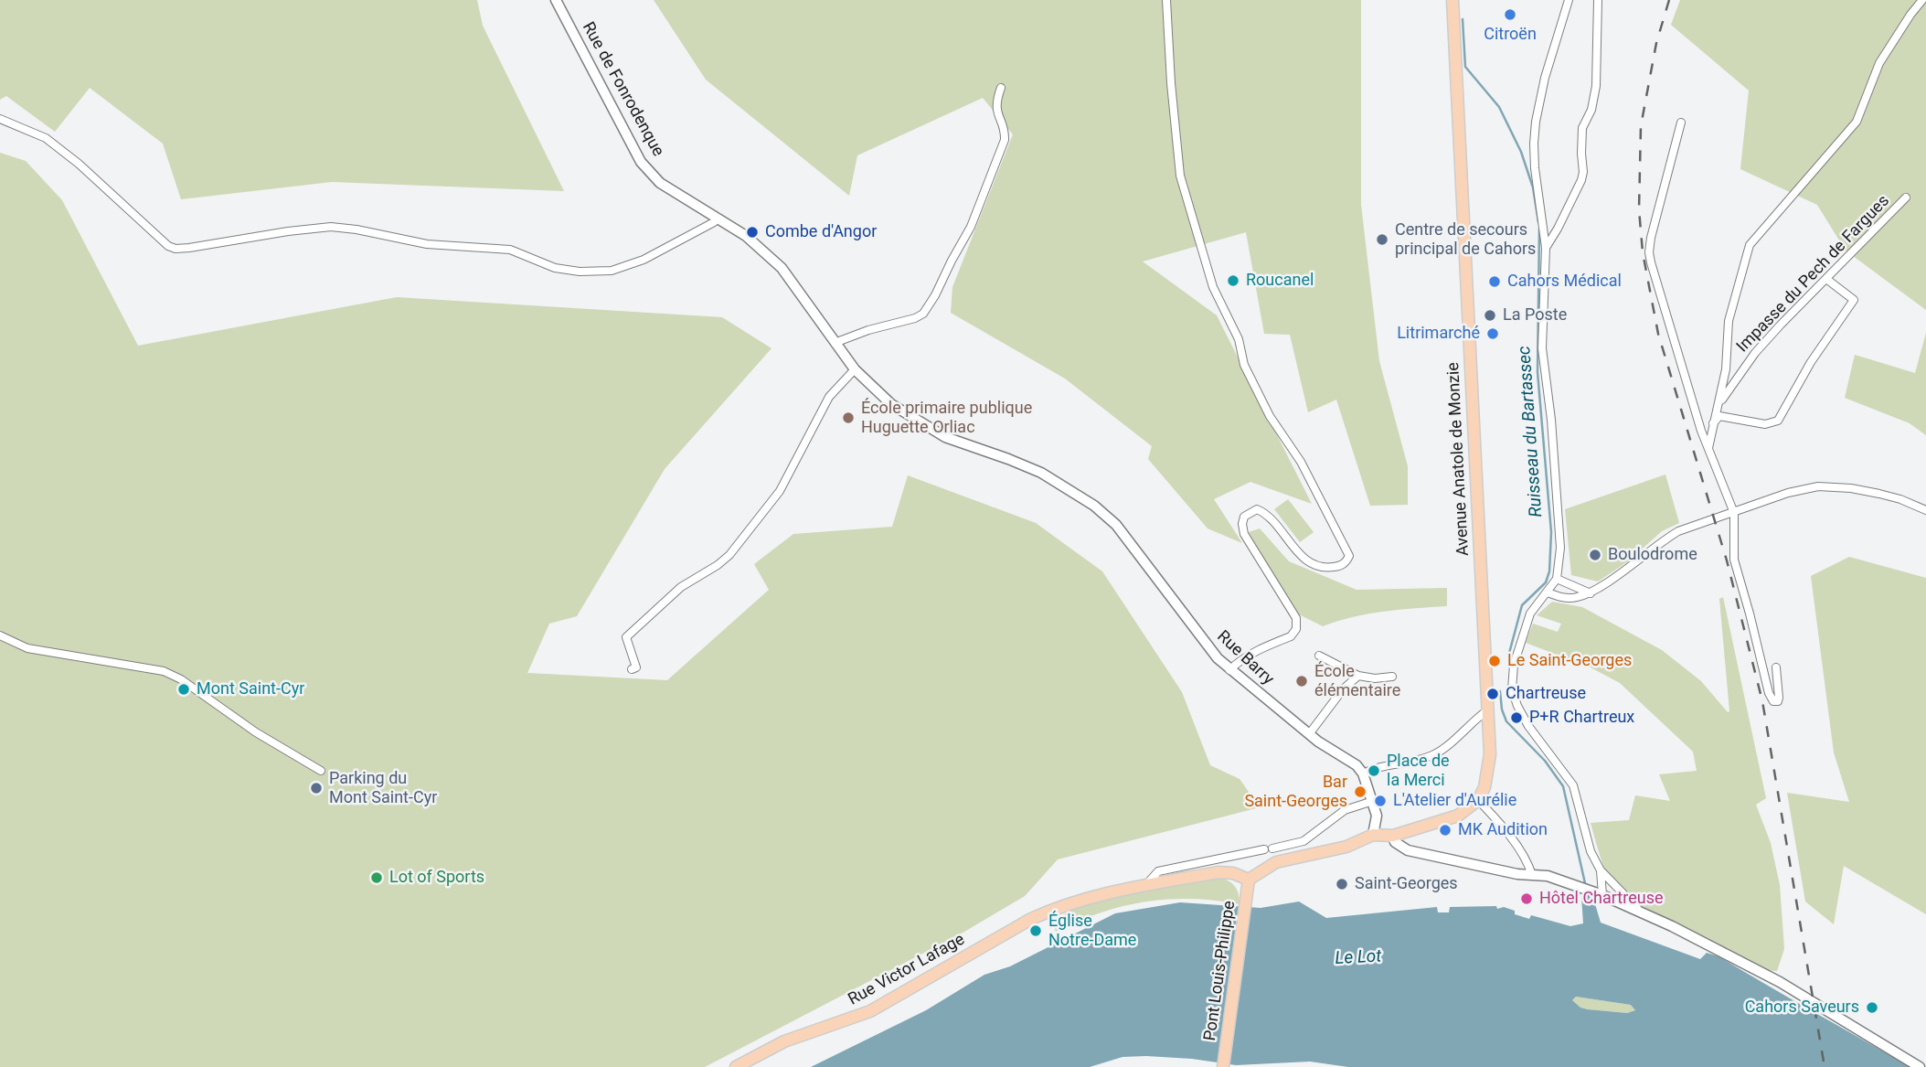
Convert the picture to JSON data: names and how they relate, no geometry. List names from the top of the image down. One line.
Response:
{"streets":{"main road":["Avenue Anatole de Monzie","Rue Victor Lafage","Pont Louis-Philippe"],"street":["Rue de Fonrodenque","Impasse du Pech de Fargues","Rue Barry"]},"crossings":[["Rue de Fonrodenque","Rue Barry"],["Rue Victor Lafage","Pont Louis-Philippe"]],"water":["Ruisseau du Bartassec","Le Lot"],"places":["Citroën","Combe d'Angor","Centre de secours principal de Cahors","Roucanel","Cahors Médical","La Poste","Litrimarché","École primaire publique Huguette Orliac","Boulodrome","Le Saint-Georges","École élémentaire","Mont Saint-Cyr","Chartreuse","P+R Chartreux","Place de la Merci","Parking du Mont Saint-Cyr","Bar Saint-Georges","L'Atelier d'Aurélie","MK Audition","Lot of Sports","Saint-Georges","Hôtel Chartreuse","Église Notre-Dame","Cahors Saveurs"]}
